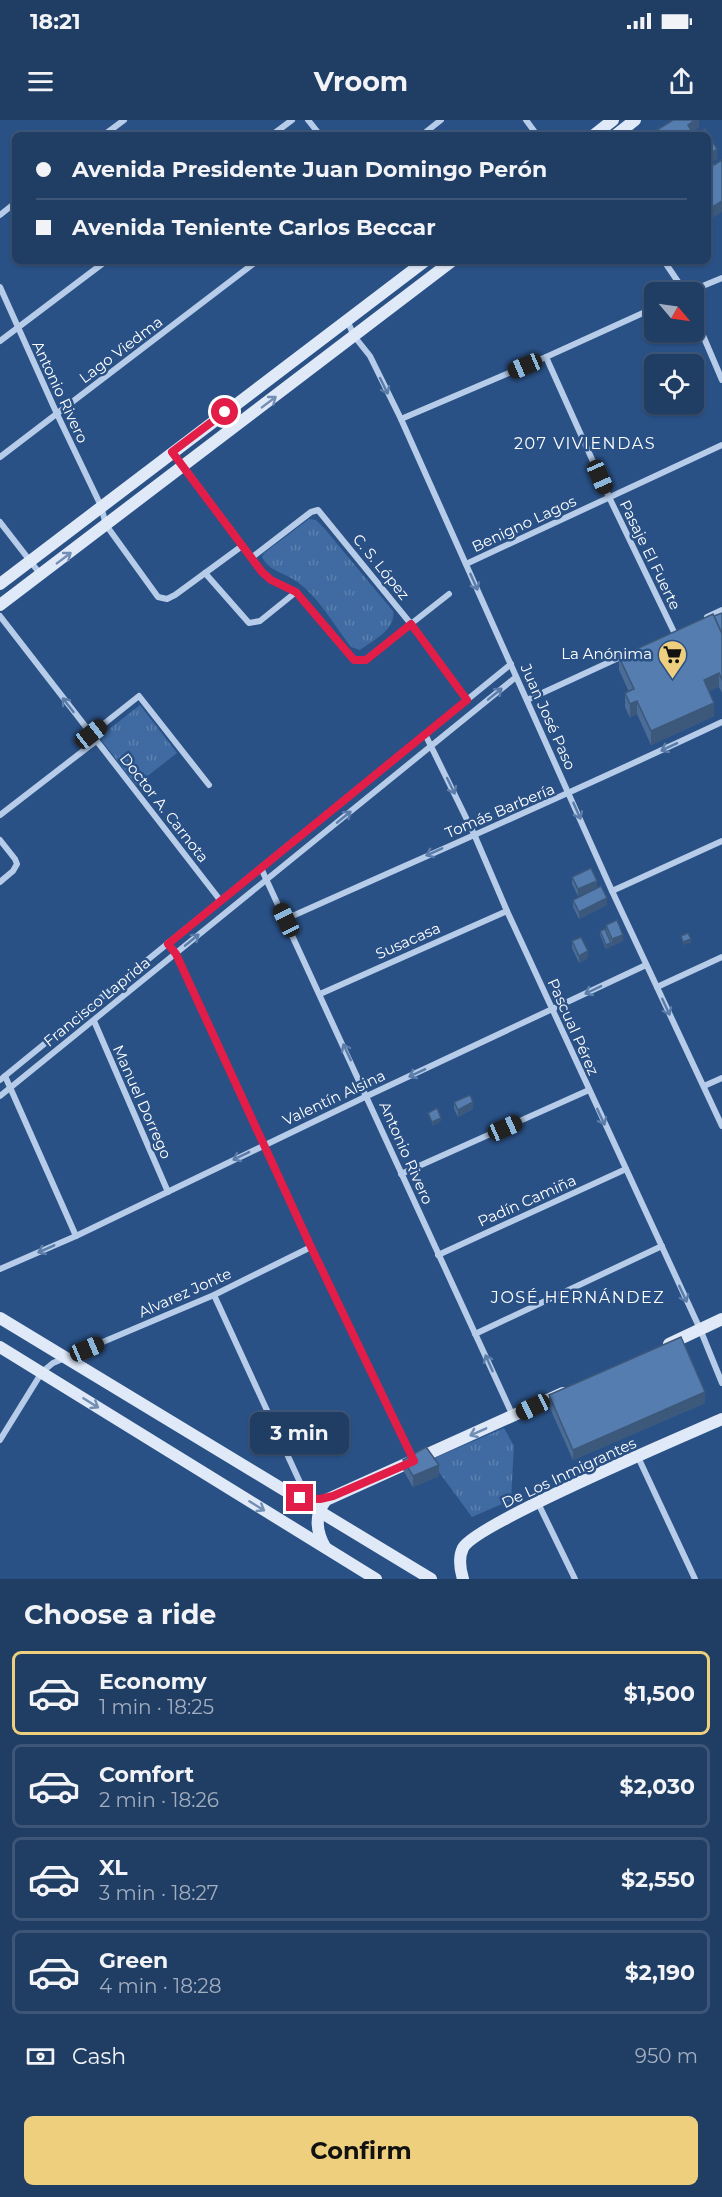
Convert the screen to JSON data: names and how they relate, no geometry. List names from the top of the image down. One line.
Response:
{"streets":{"main road":["De Los Inmigrantes"],"street":["Lago Viedma","Antonio Rivero","Benigno Lagos","Pasaje El Fuerte","C. S. López","Juan José Paso","Doctor A. Carnota","Tomás Barbería","Susacasa","Francisco Laprida","Pascual Pérez","Valentín Alsina","Manuel Dorrego","Padín Camiña","Alvarez Jonte"]},"crossings":[["Lago Viedma","Antonio Rivero"],["Antonio Rivero","Tomás Barbería"],["Antonio Rivero","Susacasa"],["Antonio Rivero","Francisco Laprida"],["Antonio Rivero","Valentín Alsina"],["Antonio Rivero","Padín Camiña"],["Benigno Lagos","Pasaje El Fuerte"],["Benigno Lagos","Juan José Paso"],["C. S. López","Francisco Laprida"],["Juan José Paso","Tomás Barbería"],["Juan José Paso","Francisco Laprida"],["Juan José Paso","Valentín Alsina"],["Doctor A. Carnota","Francisco Laprida"],["Tomás Barbería","Pascual Pérez"],["Susacasa","Pascual Pérez"],["Francisco Laprida","Pascual Pérez"],["Francisco Laprida","Manuel Dorrego"],["Pascual Pérez","Valentín Alsina"],["Pascual Pérez","Padín Camiña"],["Valentín Alsina","Manuel Dorrego"]],"one_way":["Juan José Paso","Doctor A. Carnota","Tomás Barbería","Pascual Pérez","Valentín Alsina"],"districts":["207 VIVIENDAS","JOSÉ HERNÁNDEZ"],"places":{"supermarket":["La Anónima"]},"north":"bottom right","page":{"status":"18:21","header":"Vroom","banner":["Avenida Presidente Juan Domingo Perón","Avenida Teniente Carlos Beccar"],"bubble":"3 min","heading":"Choose a ride","list":[{"name":"Economy","note":"1 min · 18:25","value":"$1,500"},{"name":"Comfort","note":"2 min · 18:26","value":"$2,030"},{"name":"XL","note":"3 min · 18:27","value":"$2,550"},{"name":"Green","note":"4 min · 18:28","value":"$2,190"}],"pay":["Cash","950 m"],"buttons":"Confirm"}}
